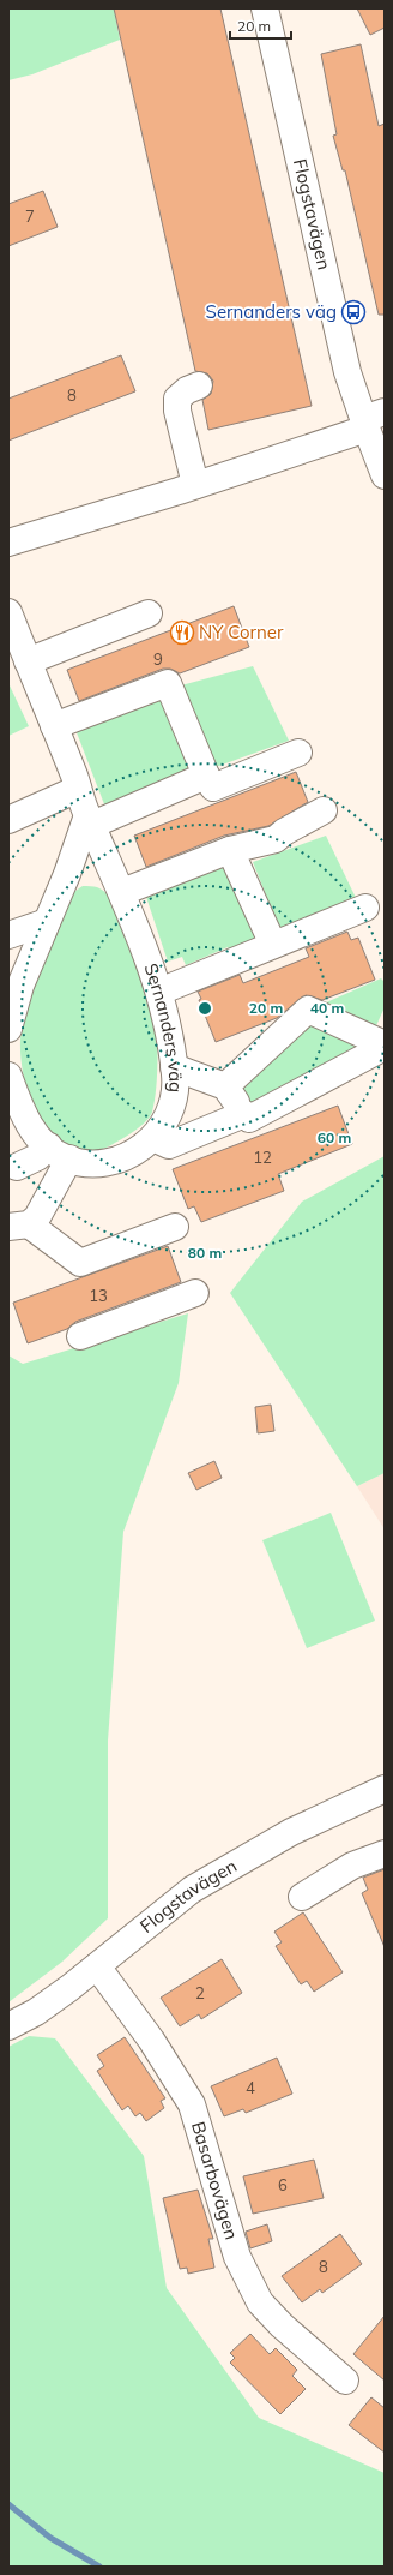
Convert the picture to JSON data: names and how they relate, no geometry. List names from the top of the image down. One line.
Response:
{"streets":{"street":["Flogstavägen","Sernanders väg","Basarbovägen"]},"crossings":[["Flogstavägen","Basarbovägen"]],"places":{"bus stop":["Sernanders väg"],"restaurant":["NY Corner"]},"house_numbers":["7","8","9","12","13","2","4","6","8"],"scale_bar":"20 m","rings":["20 m","40 m","60 m","80 m"]}
